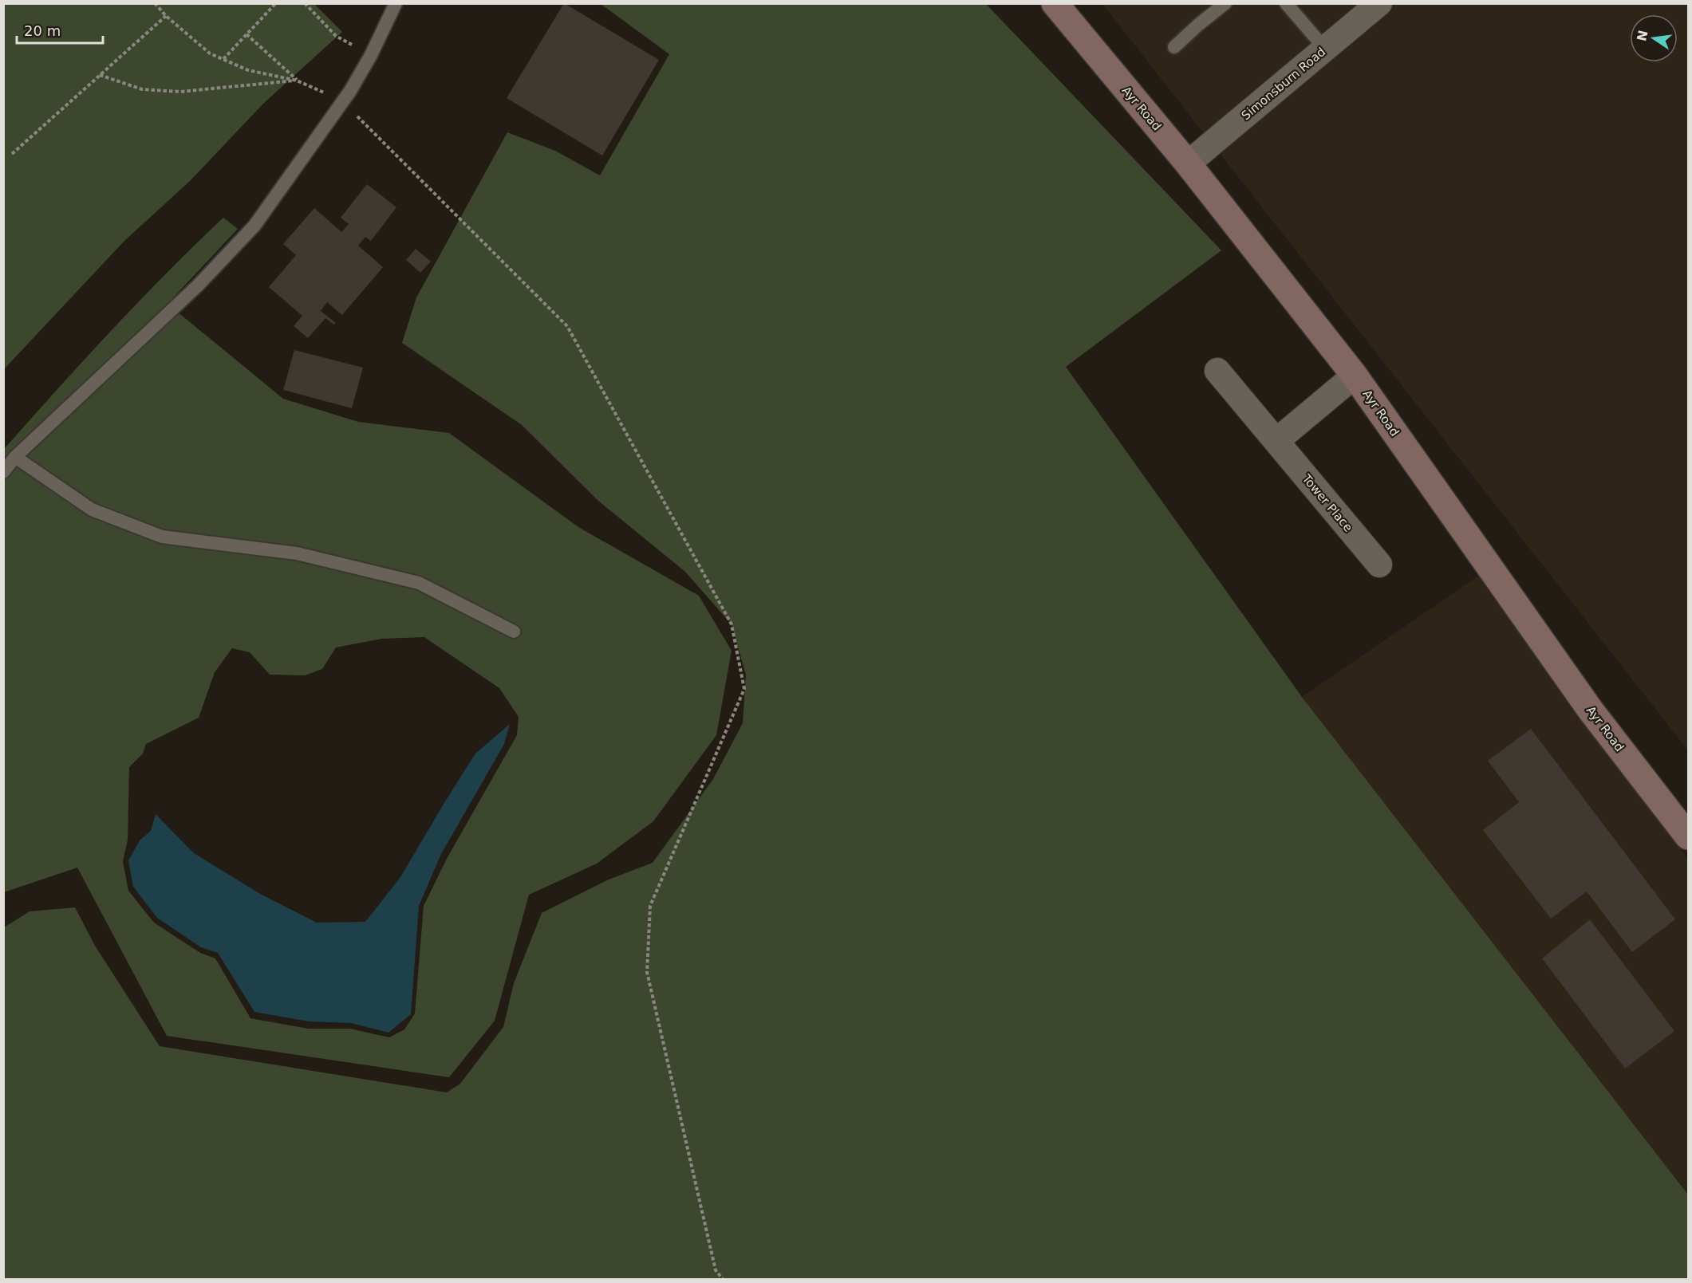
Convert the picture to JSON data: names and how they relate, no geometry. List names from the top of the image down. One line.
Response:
{"streets":{"main road":["Ayr Road"],"street":["Simonsburn Road","Tower Place"]},"crossings":[["Simonsburn Road","Ayr Road"]],"scale_bar":"20 m","north":"left"}
